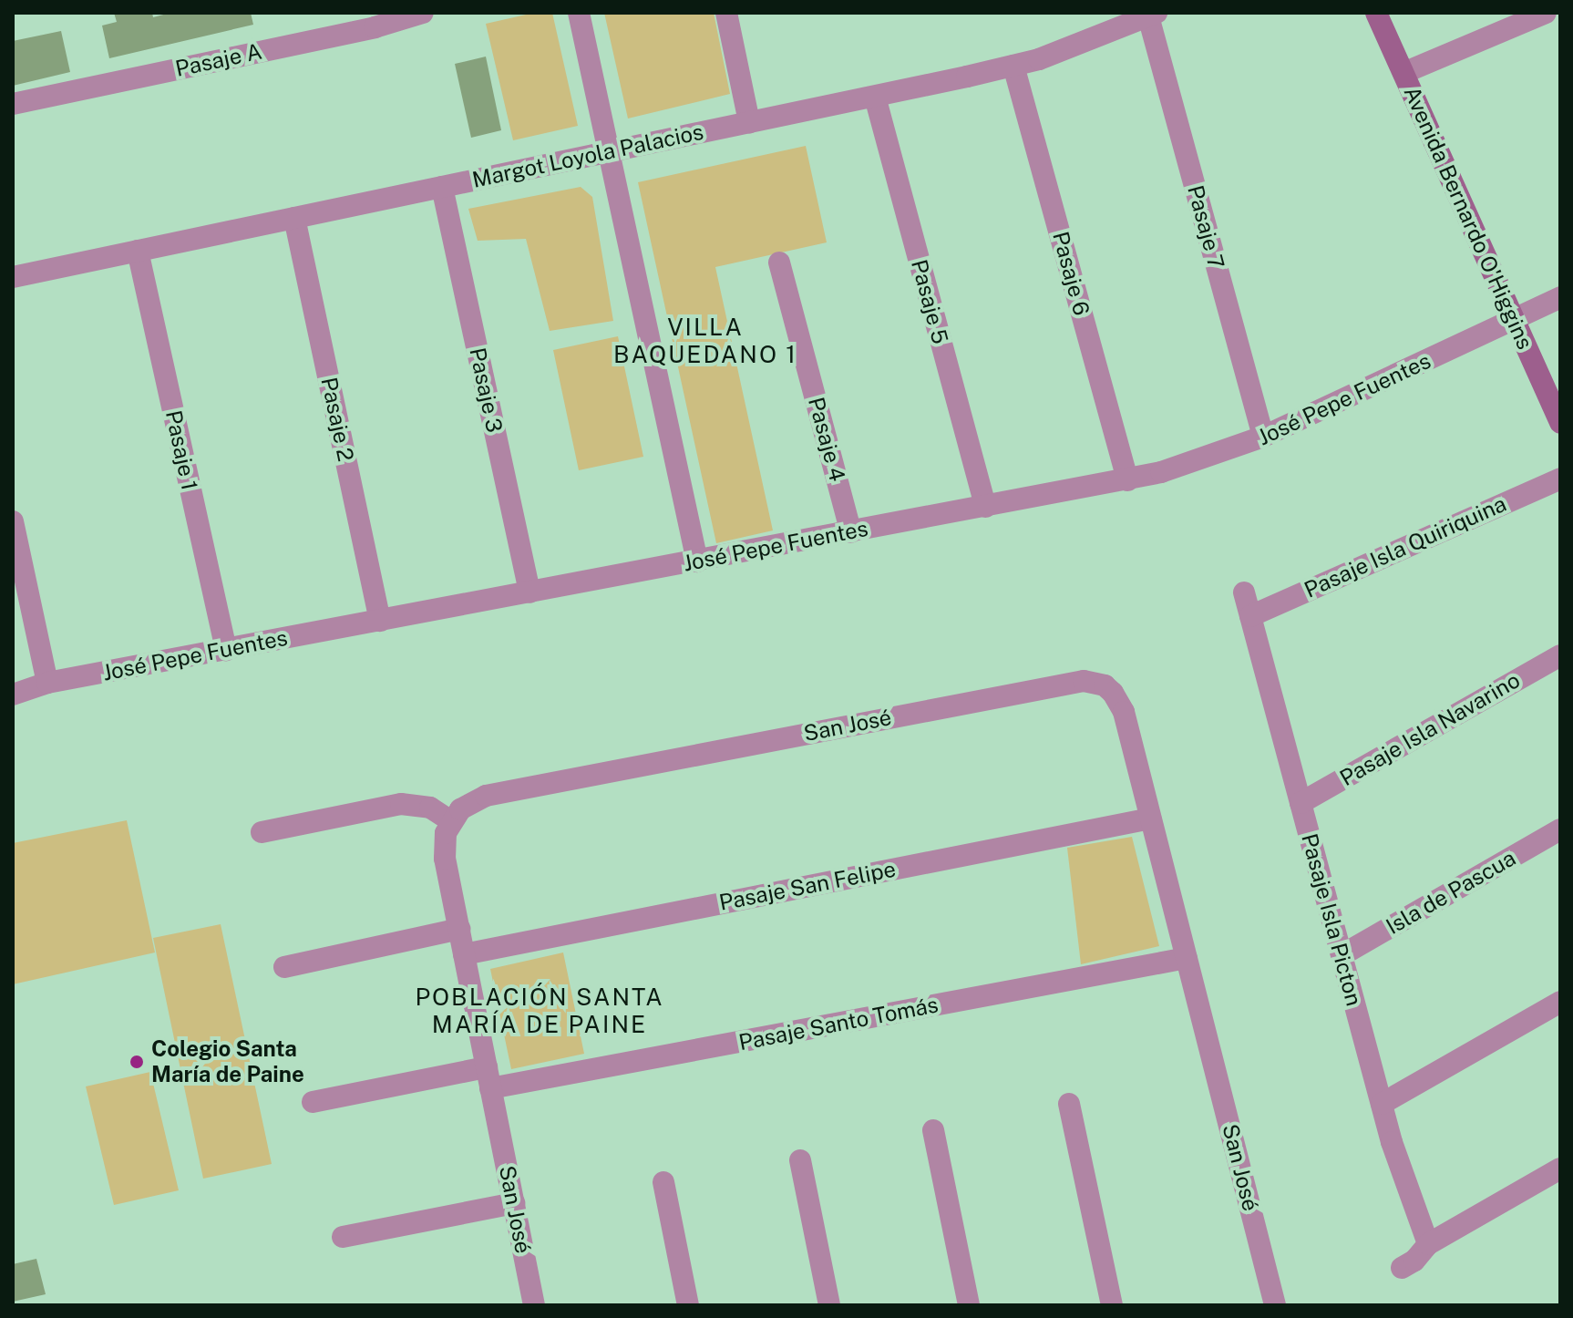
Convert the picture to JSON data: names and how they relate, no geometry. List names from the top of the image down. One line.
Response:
{"streets":{"street":["Pasaje A","Margot Loyola Palacios","Avenida Bernardo O'Higgins","Pasaje 7","Pasaje 6","Pasaje 5","Pasaje 3","José Pepe Fuentes","Pasaje 2","Pasaje 4","Pasaje 1","Pasaje Isla Quiriquina","San José","Pasaje Isla Navarino","Pasaje San Felipe","Isla de Pascua","Pasaje Isla Picton","Pasaje Santo Tomás"]},"crossings":[["Margot Loyola Palacios","Pasaje 7"],["Margot Loyola Palacios","Pasaje 6"],["Margot Loyola Palacios","Pasaje 5"],["Margot Loyola Palacios","Pasaje 3"],["Margot Loyola Palacios","Pasaje 2"],["Margot Loyola Palacios","Pasaje 1"],["Avenida Bernardo O'Higgins","José Pepe Fuentes"],["Pasaje 7","José Pepe Fuentes"],["Pasaje 6","José Pepe Fuentes"],["Pasaje 5","José Pepe Fuentes"],["Pasaje 3","José Pepe Fuentes"],["José Pepe Fuentes","Pasaje 2"],["José Pepe Fuentes","Pasaje 4"],["José Pepe Fuentes","Pasaje 1"],["Pasaje Isla Quiriquina","Pasaje Isla Picton"],["San José","Pasaje San Felipe"],["San José","Pasaje Santo Tomás"],["Pasaje Isla Navarino","Pasaje Isla Picton"],["Isla de Pascua","Pasaje Isla Picton"]],"districts":["VILLA BAQUEDANO 1","POBLACIÓN SANTA MARÍA DE PAINE"],"places":["Colegio Santa María de Paine"]}
